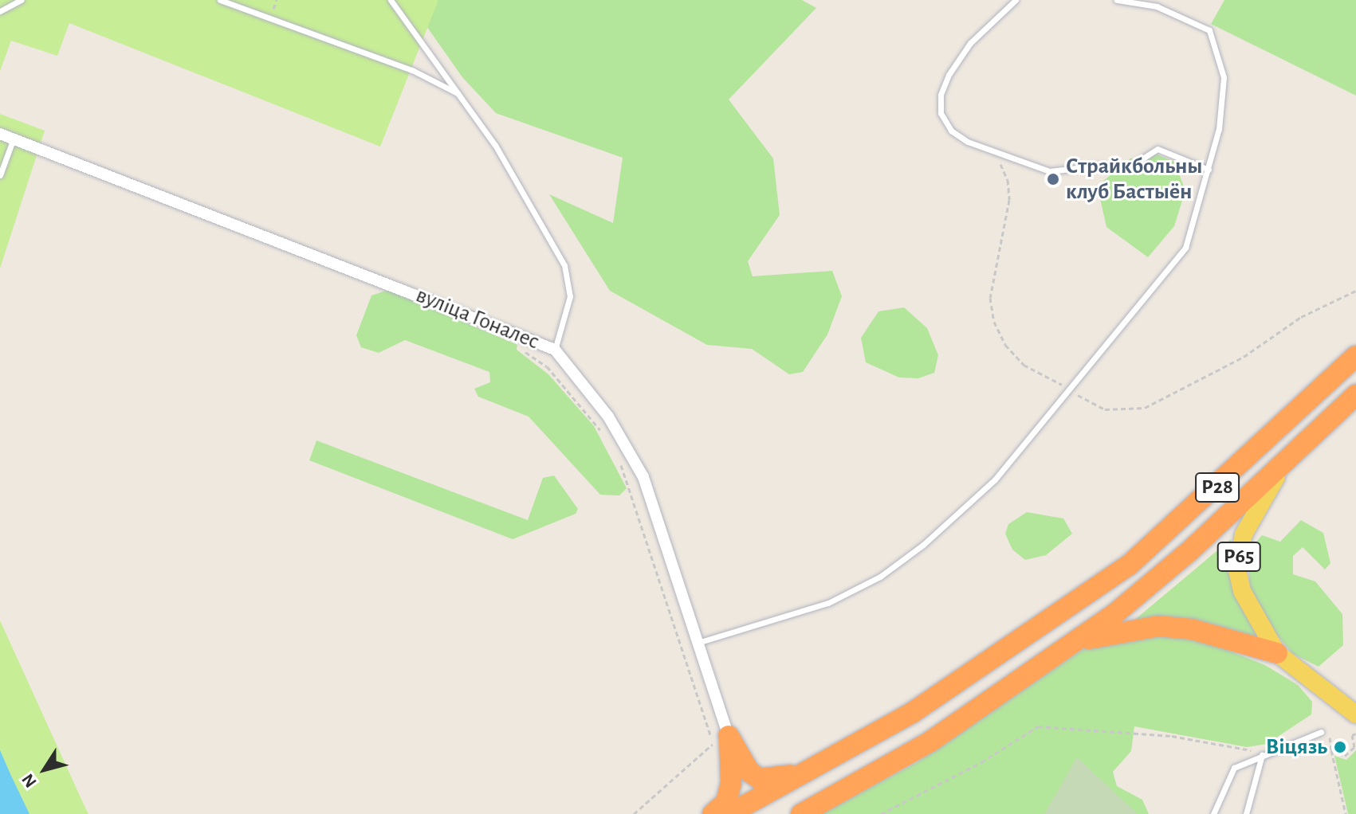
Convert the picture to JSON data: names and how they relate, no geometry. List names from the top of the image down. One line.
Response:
{"streets":{"highway":["Р28","Р65"],"street":["вуліца Гоналес"]},"crossings":[["Р28","Р65"]],"places":["Страйкбольны клуб Бастыён","Віцязь"],"north":"bottom left"}
